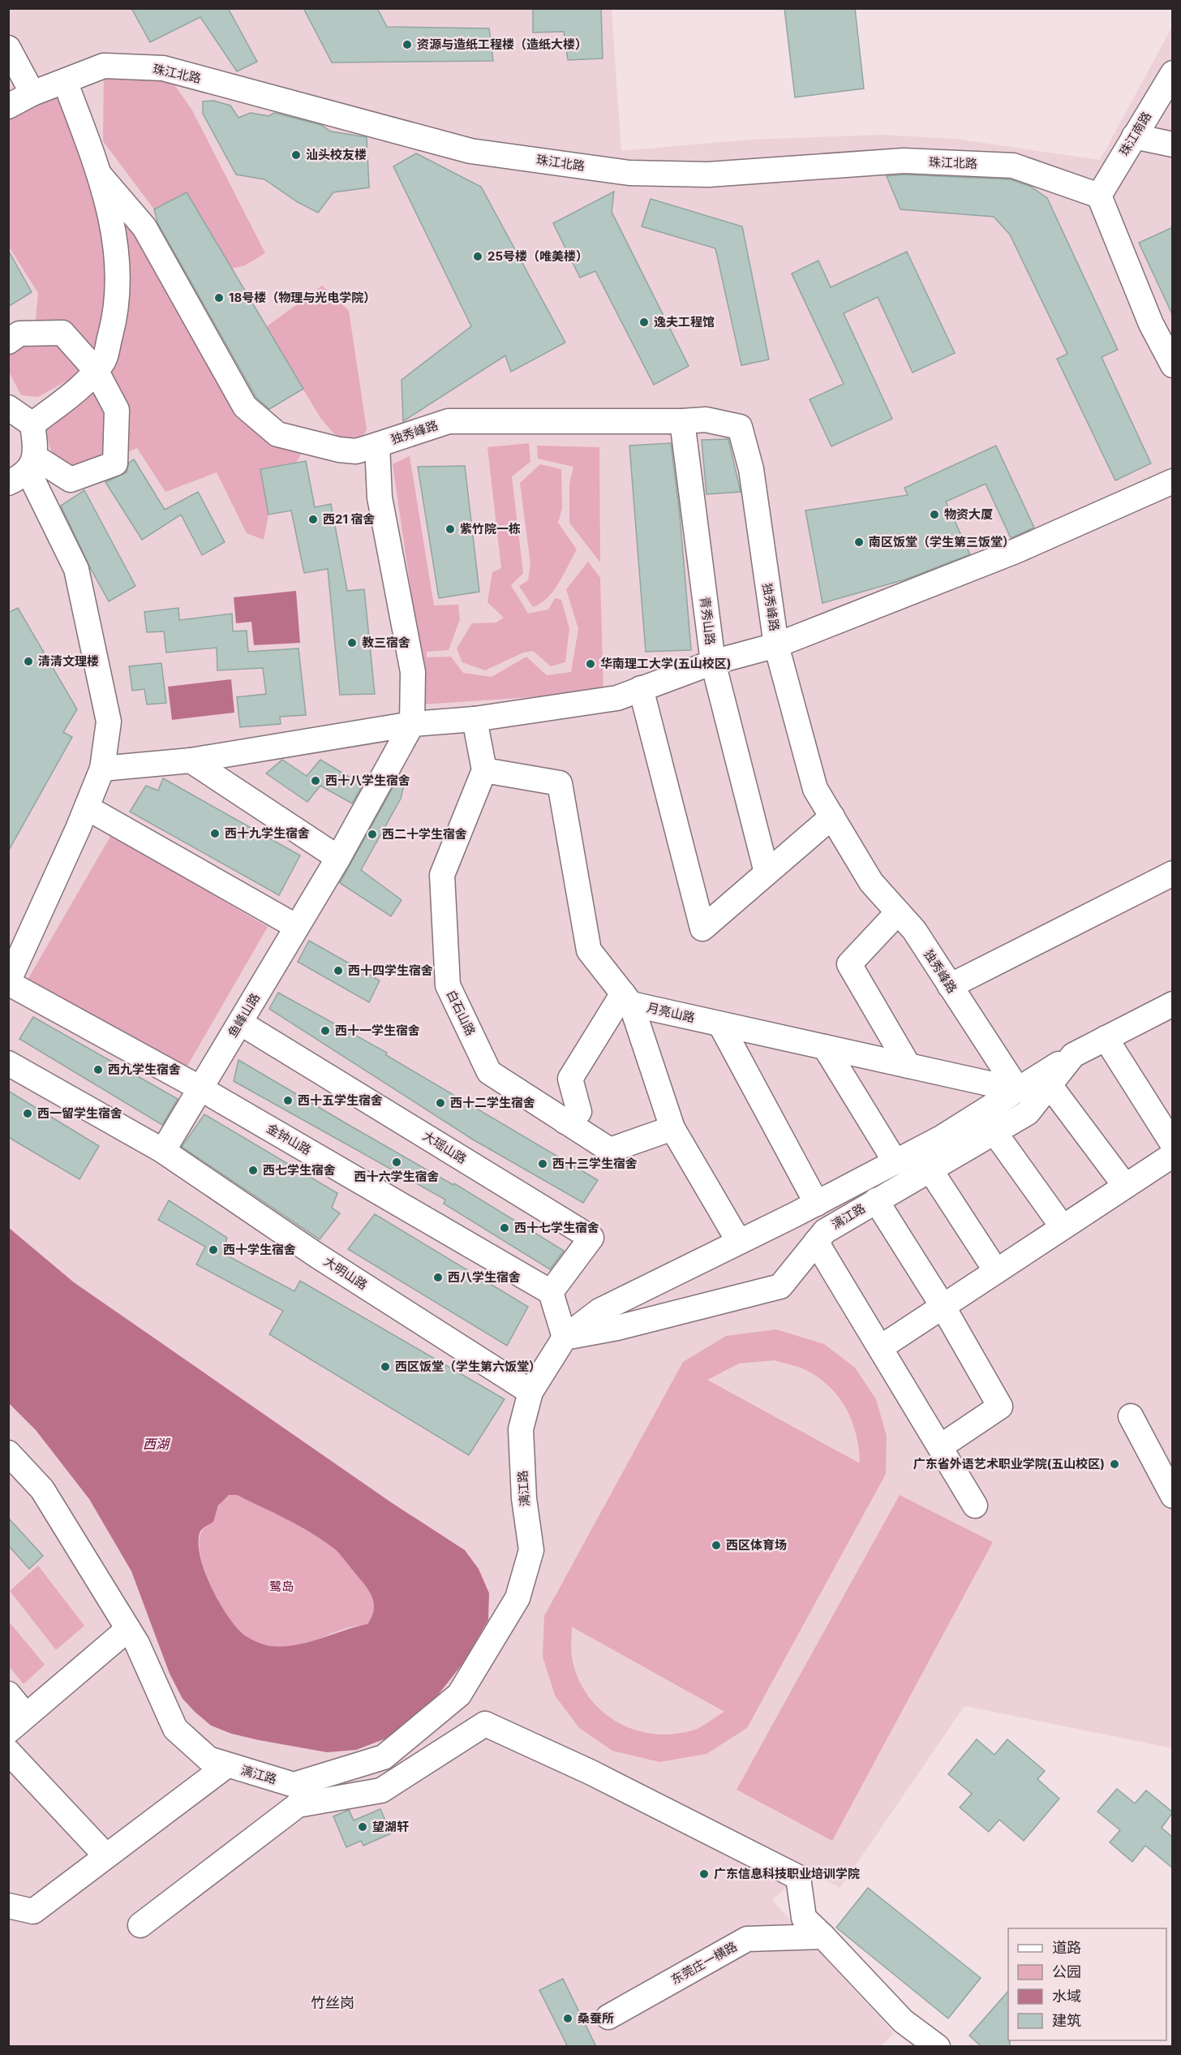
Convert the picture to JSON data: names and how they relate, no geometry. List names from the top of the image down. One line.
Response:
{"streets":{"street":["珠江北路","珠江南路","独秀峰路","青秀山路","白石山路","月亮山路","鱼峰山路","金钟山路","大瑶山路","漓江路","大明山路","东莞庄一横路"]},"crossings":[["珠江北路","珠江南路"],["独秀峰路","青秀山路"],["独秀峰路","月亮山路"],["鱼峰山路","金钟山路"],["鱼峰山路","大瑶山路"],["鱼峰山路","大明山路"],["金钟山路","大瑶山路"],["漓江路","大明山路"]],"districts":["竹丝岗"],"water":["西湖"],"parks":["鹭岛"],"places":["资源与造纸工程楼（造纸大楼）","汕头校友楼","25号楼（唯美楼）","18号楼（物理与光电学院）","逸夫工程馆","物资大厦","西21 宿舍","紫竹院一栋","南区饭堂（学生第三饭堂）","教三宿舍","清清文理楼","华南理工大学(五山校区)","西十八学生宿舍","西十九学生宿舍","西二十学生宿舍","西十四学生宿舍","西十一学生宿舍","西九学生宿舍","西十五学生宿舍","西十二学生宿舍","西一留学生宿舍","西十六学生宿舍","西十三学生宿舍","西七学生宿舍","西十七学生宿舍","西十学生宿舍","西八学生宿舍","西区饭堂（学生第六饭堂）","广东省外语艺术职业学院(五山校区)","西区体育场","望湖轩","广东信息科技职业培训学院","桑蚕所"],"legend":["道路","公园","水域","建筑"]}
